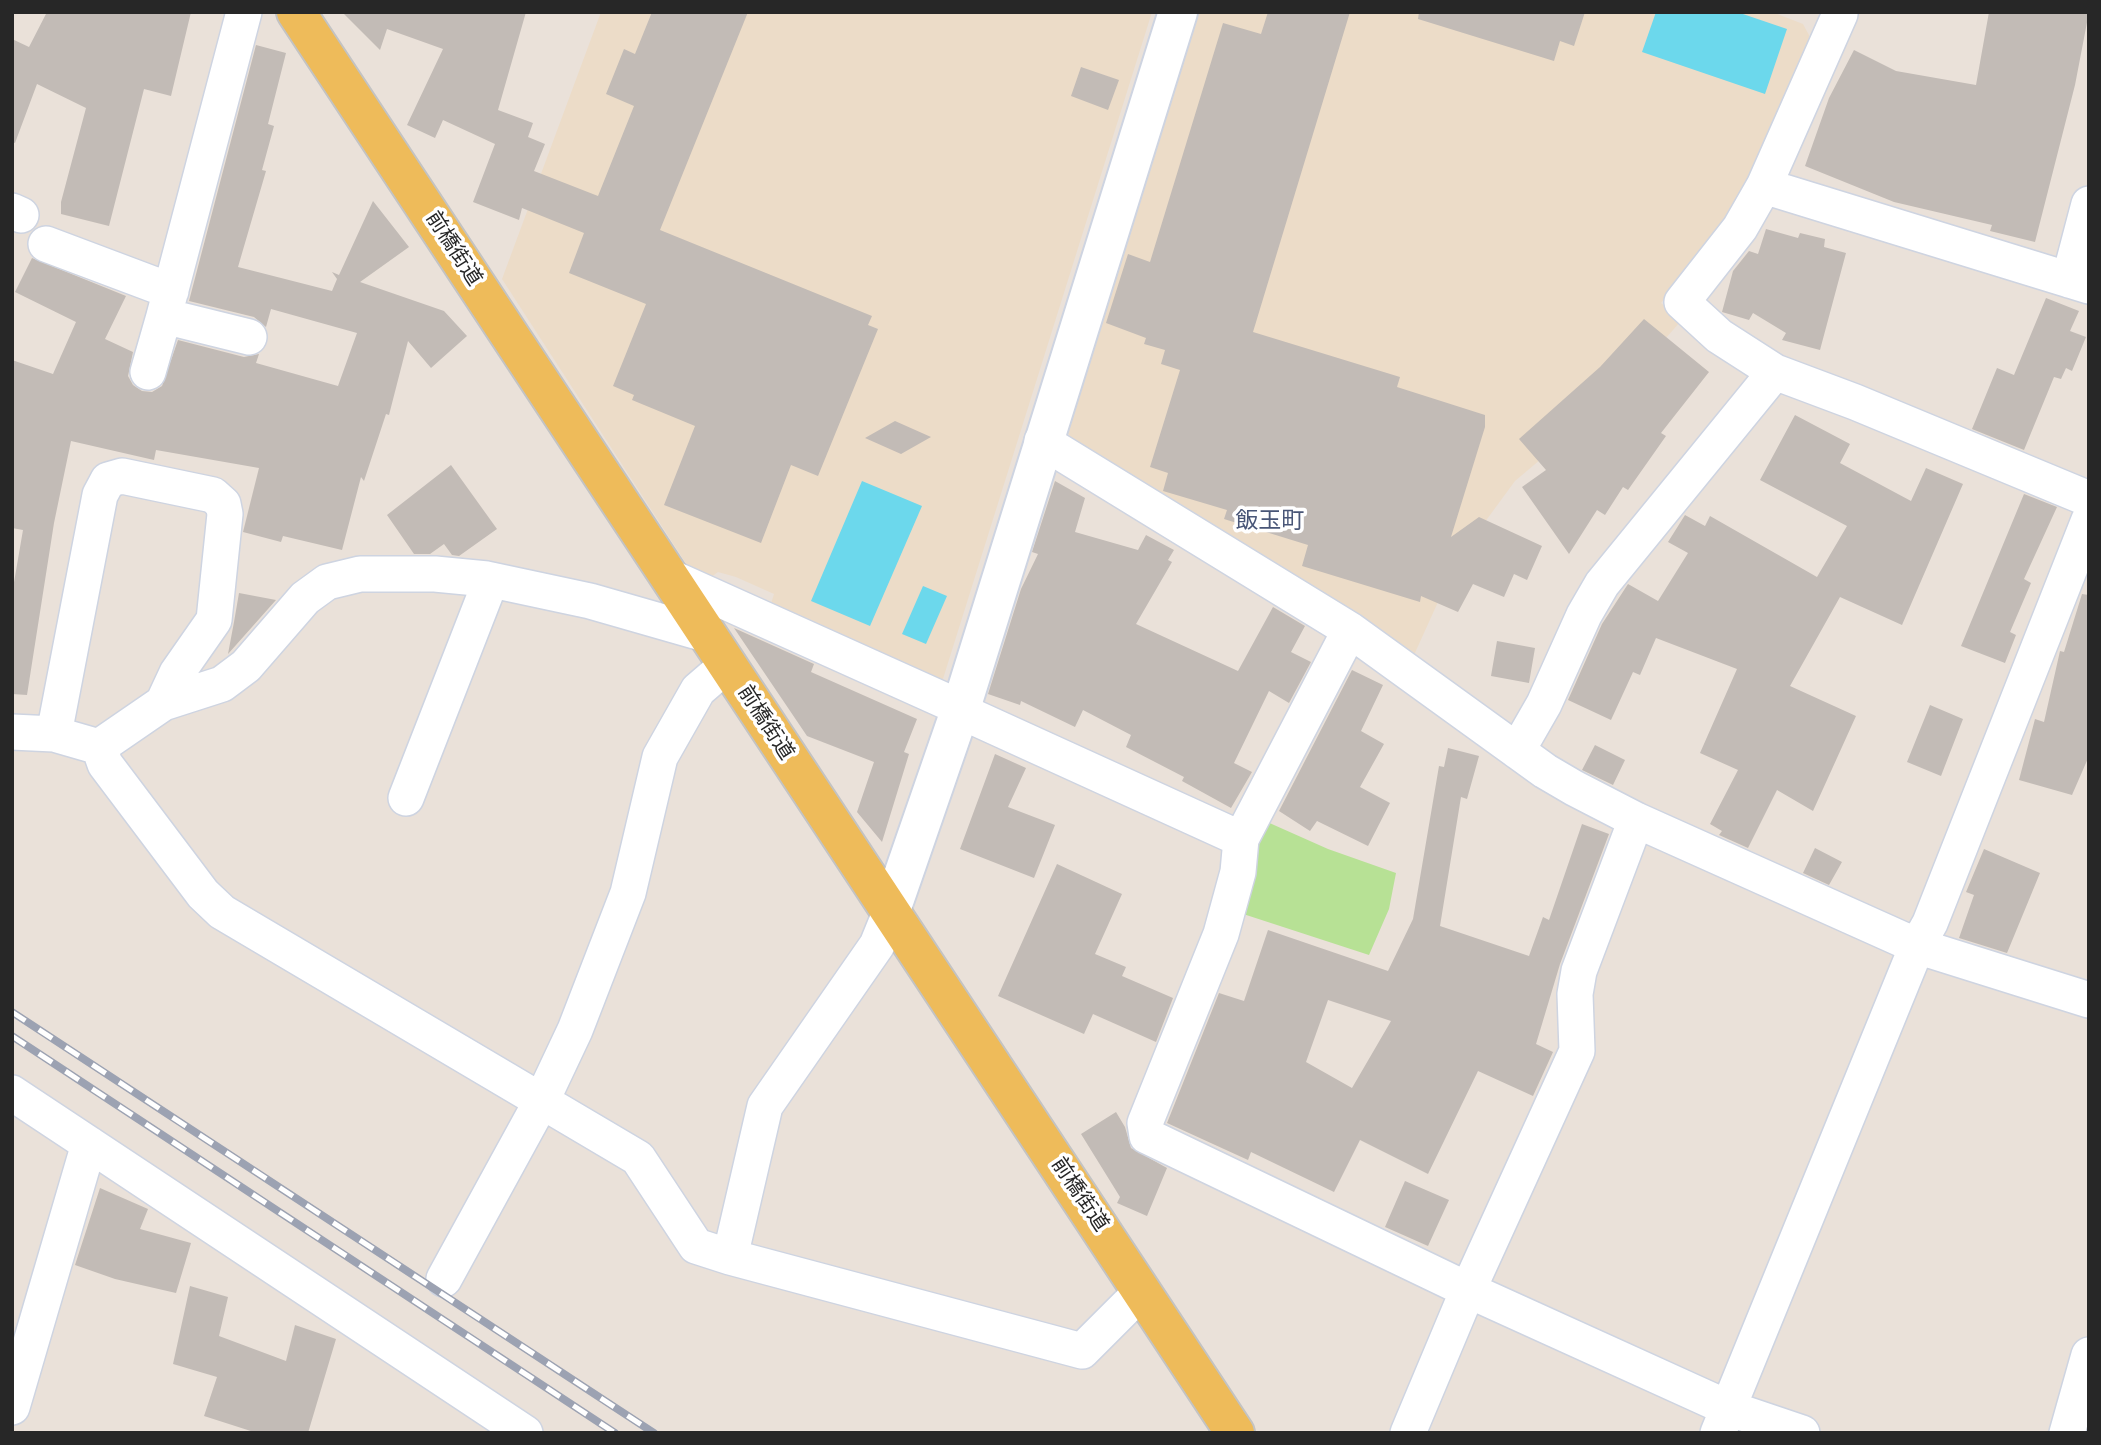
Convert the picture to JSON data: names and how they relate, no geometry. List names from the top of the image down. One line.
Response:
{"streets":{"main road":["前橋街道"]},"districts":["飯玉町"]}
